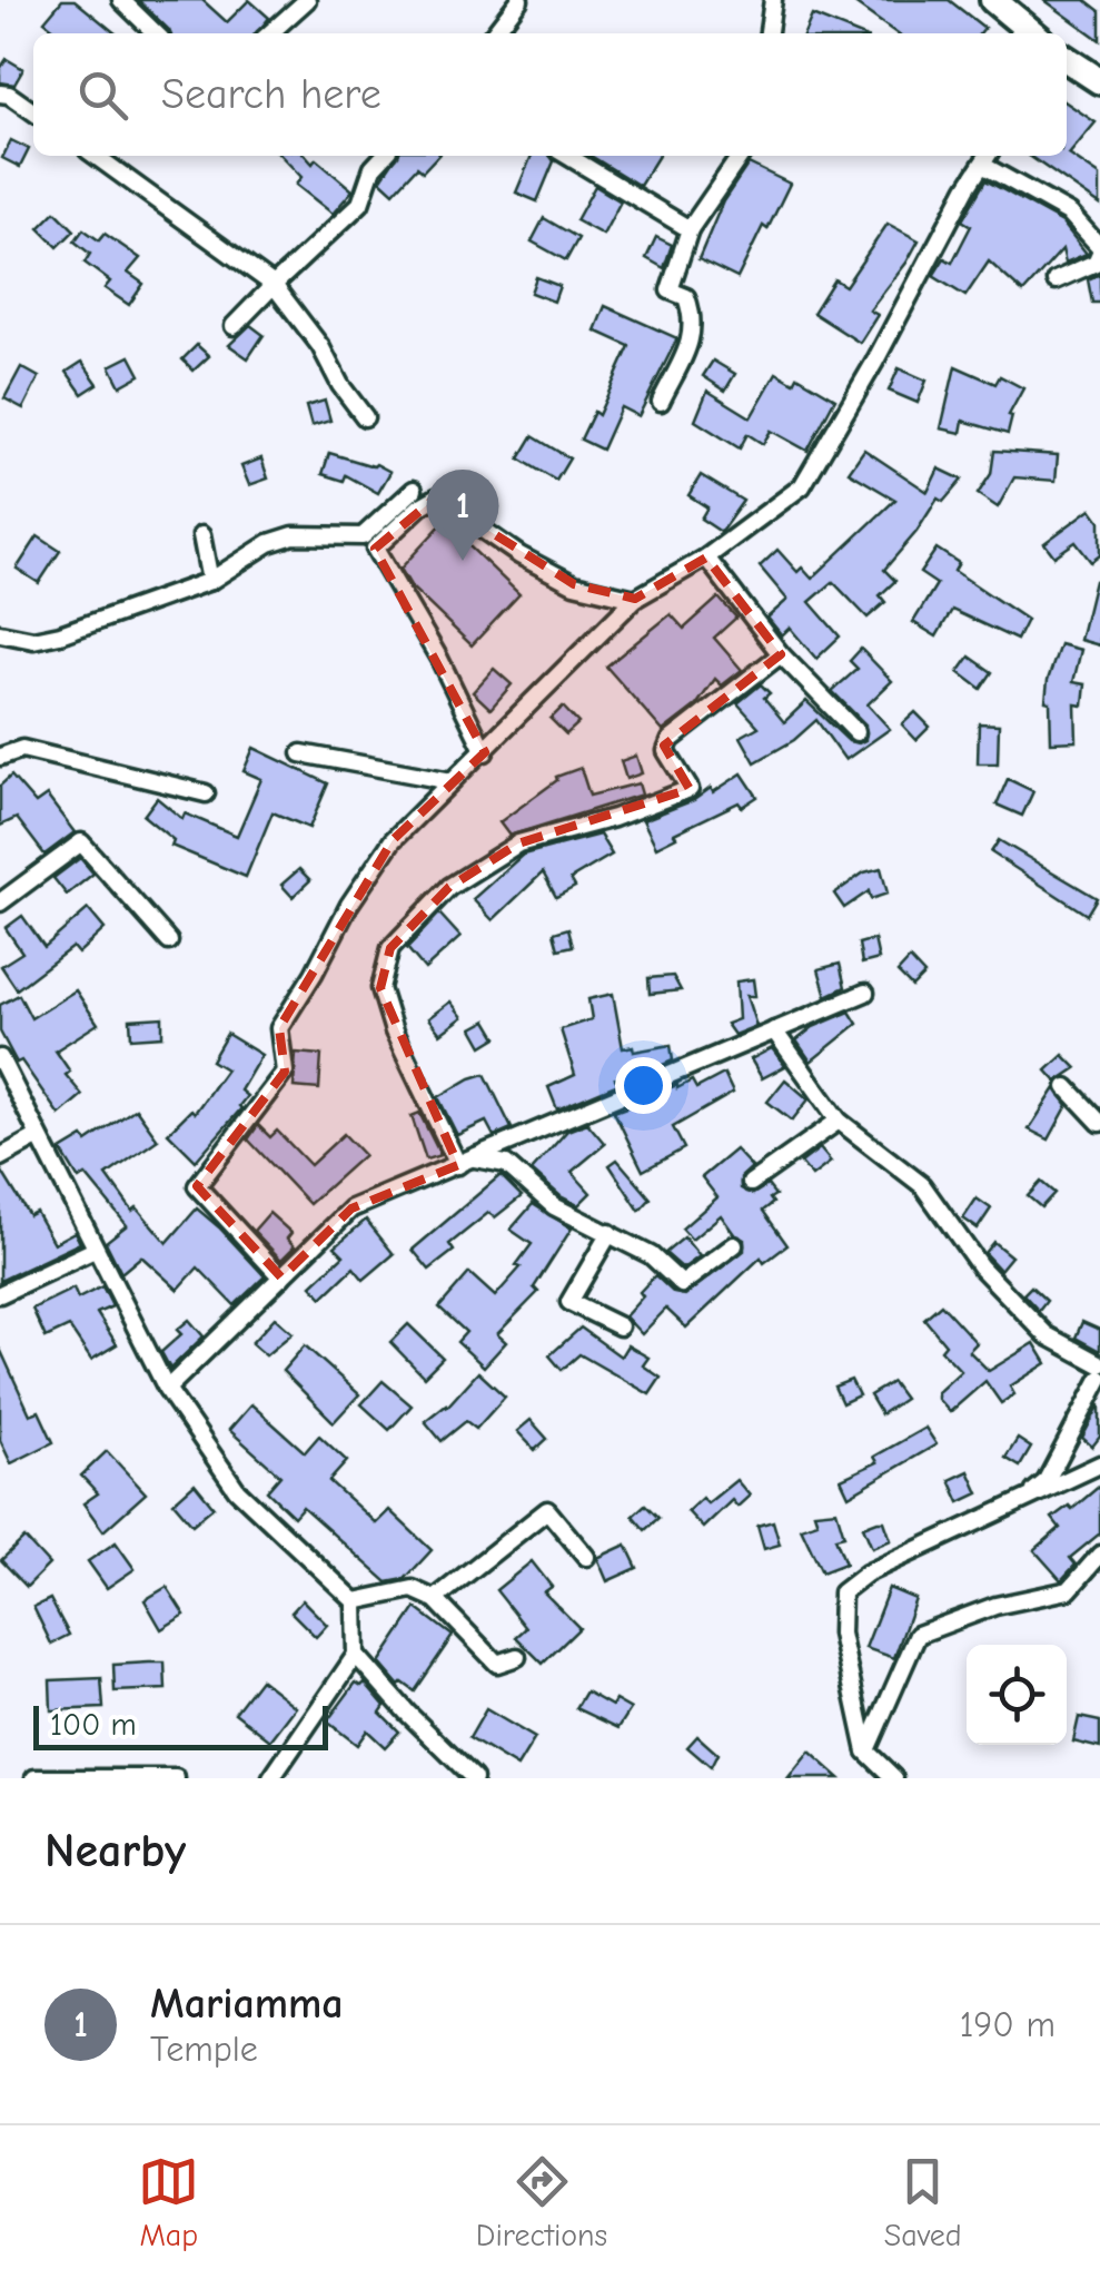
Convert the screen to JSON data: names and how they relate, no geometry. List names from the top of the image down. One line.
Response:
{"scale_bar":"100 m","page":{"search":"Search here","pins":"1","scale":"100 m","heading":"Nearby","list":[{"mark":"1","name":"Mariamma","note":"Temple","value":"190 m"}],"nav":["Map","Directions","Saved"]}}
